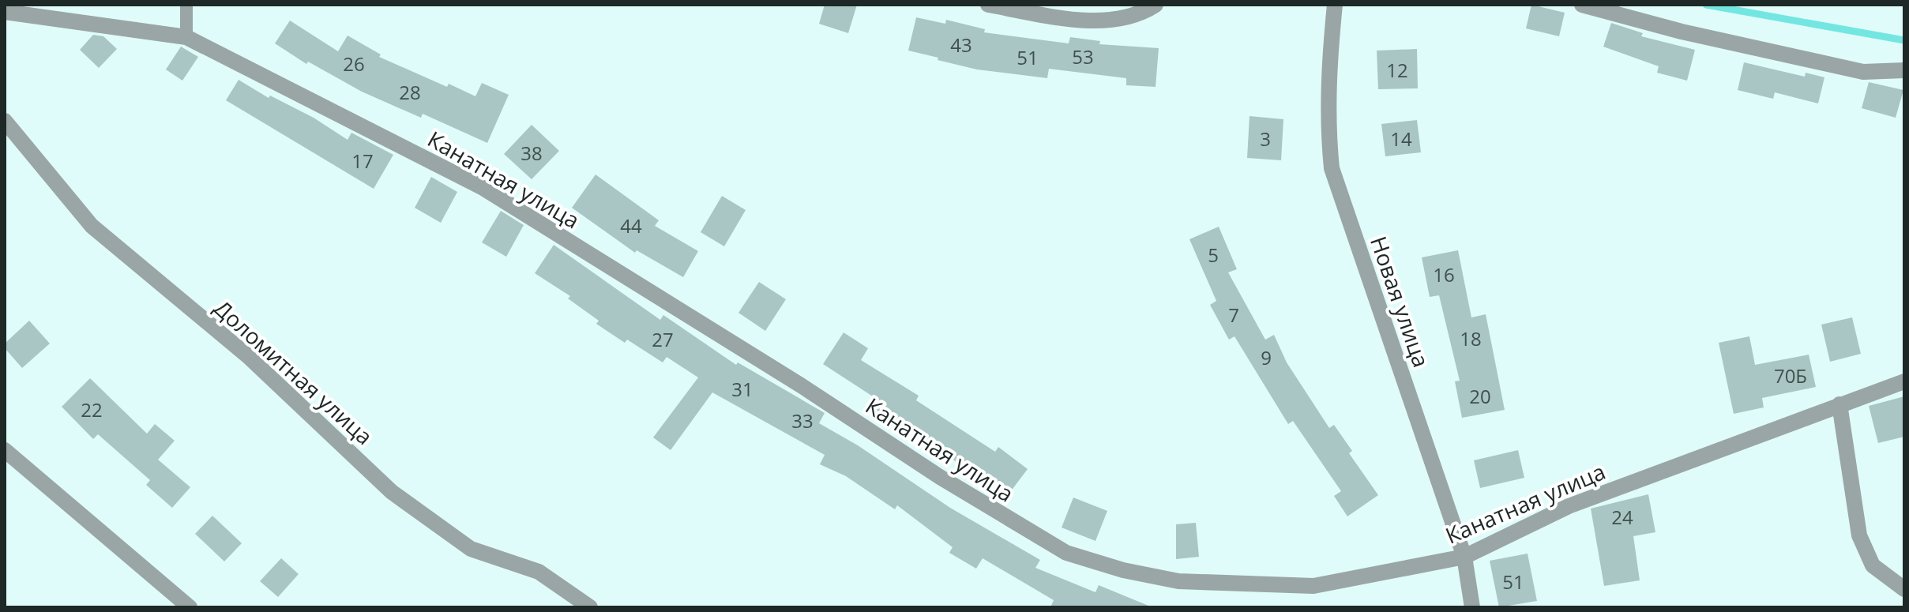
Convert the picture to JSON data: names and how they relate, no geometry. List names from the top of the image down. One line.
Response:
{"streets":{"street":["Канатная улица","Новая улица","Доломитная улица"]},"crossings":[["Канатная улица","Новая улица"]],"house_numbers":["43","53","51","26","12","28","3","14","38","17","44","5","16","7","18","27","9","70Б","31","20","22","33","24","51"]}
